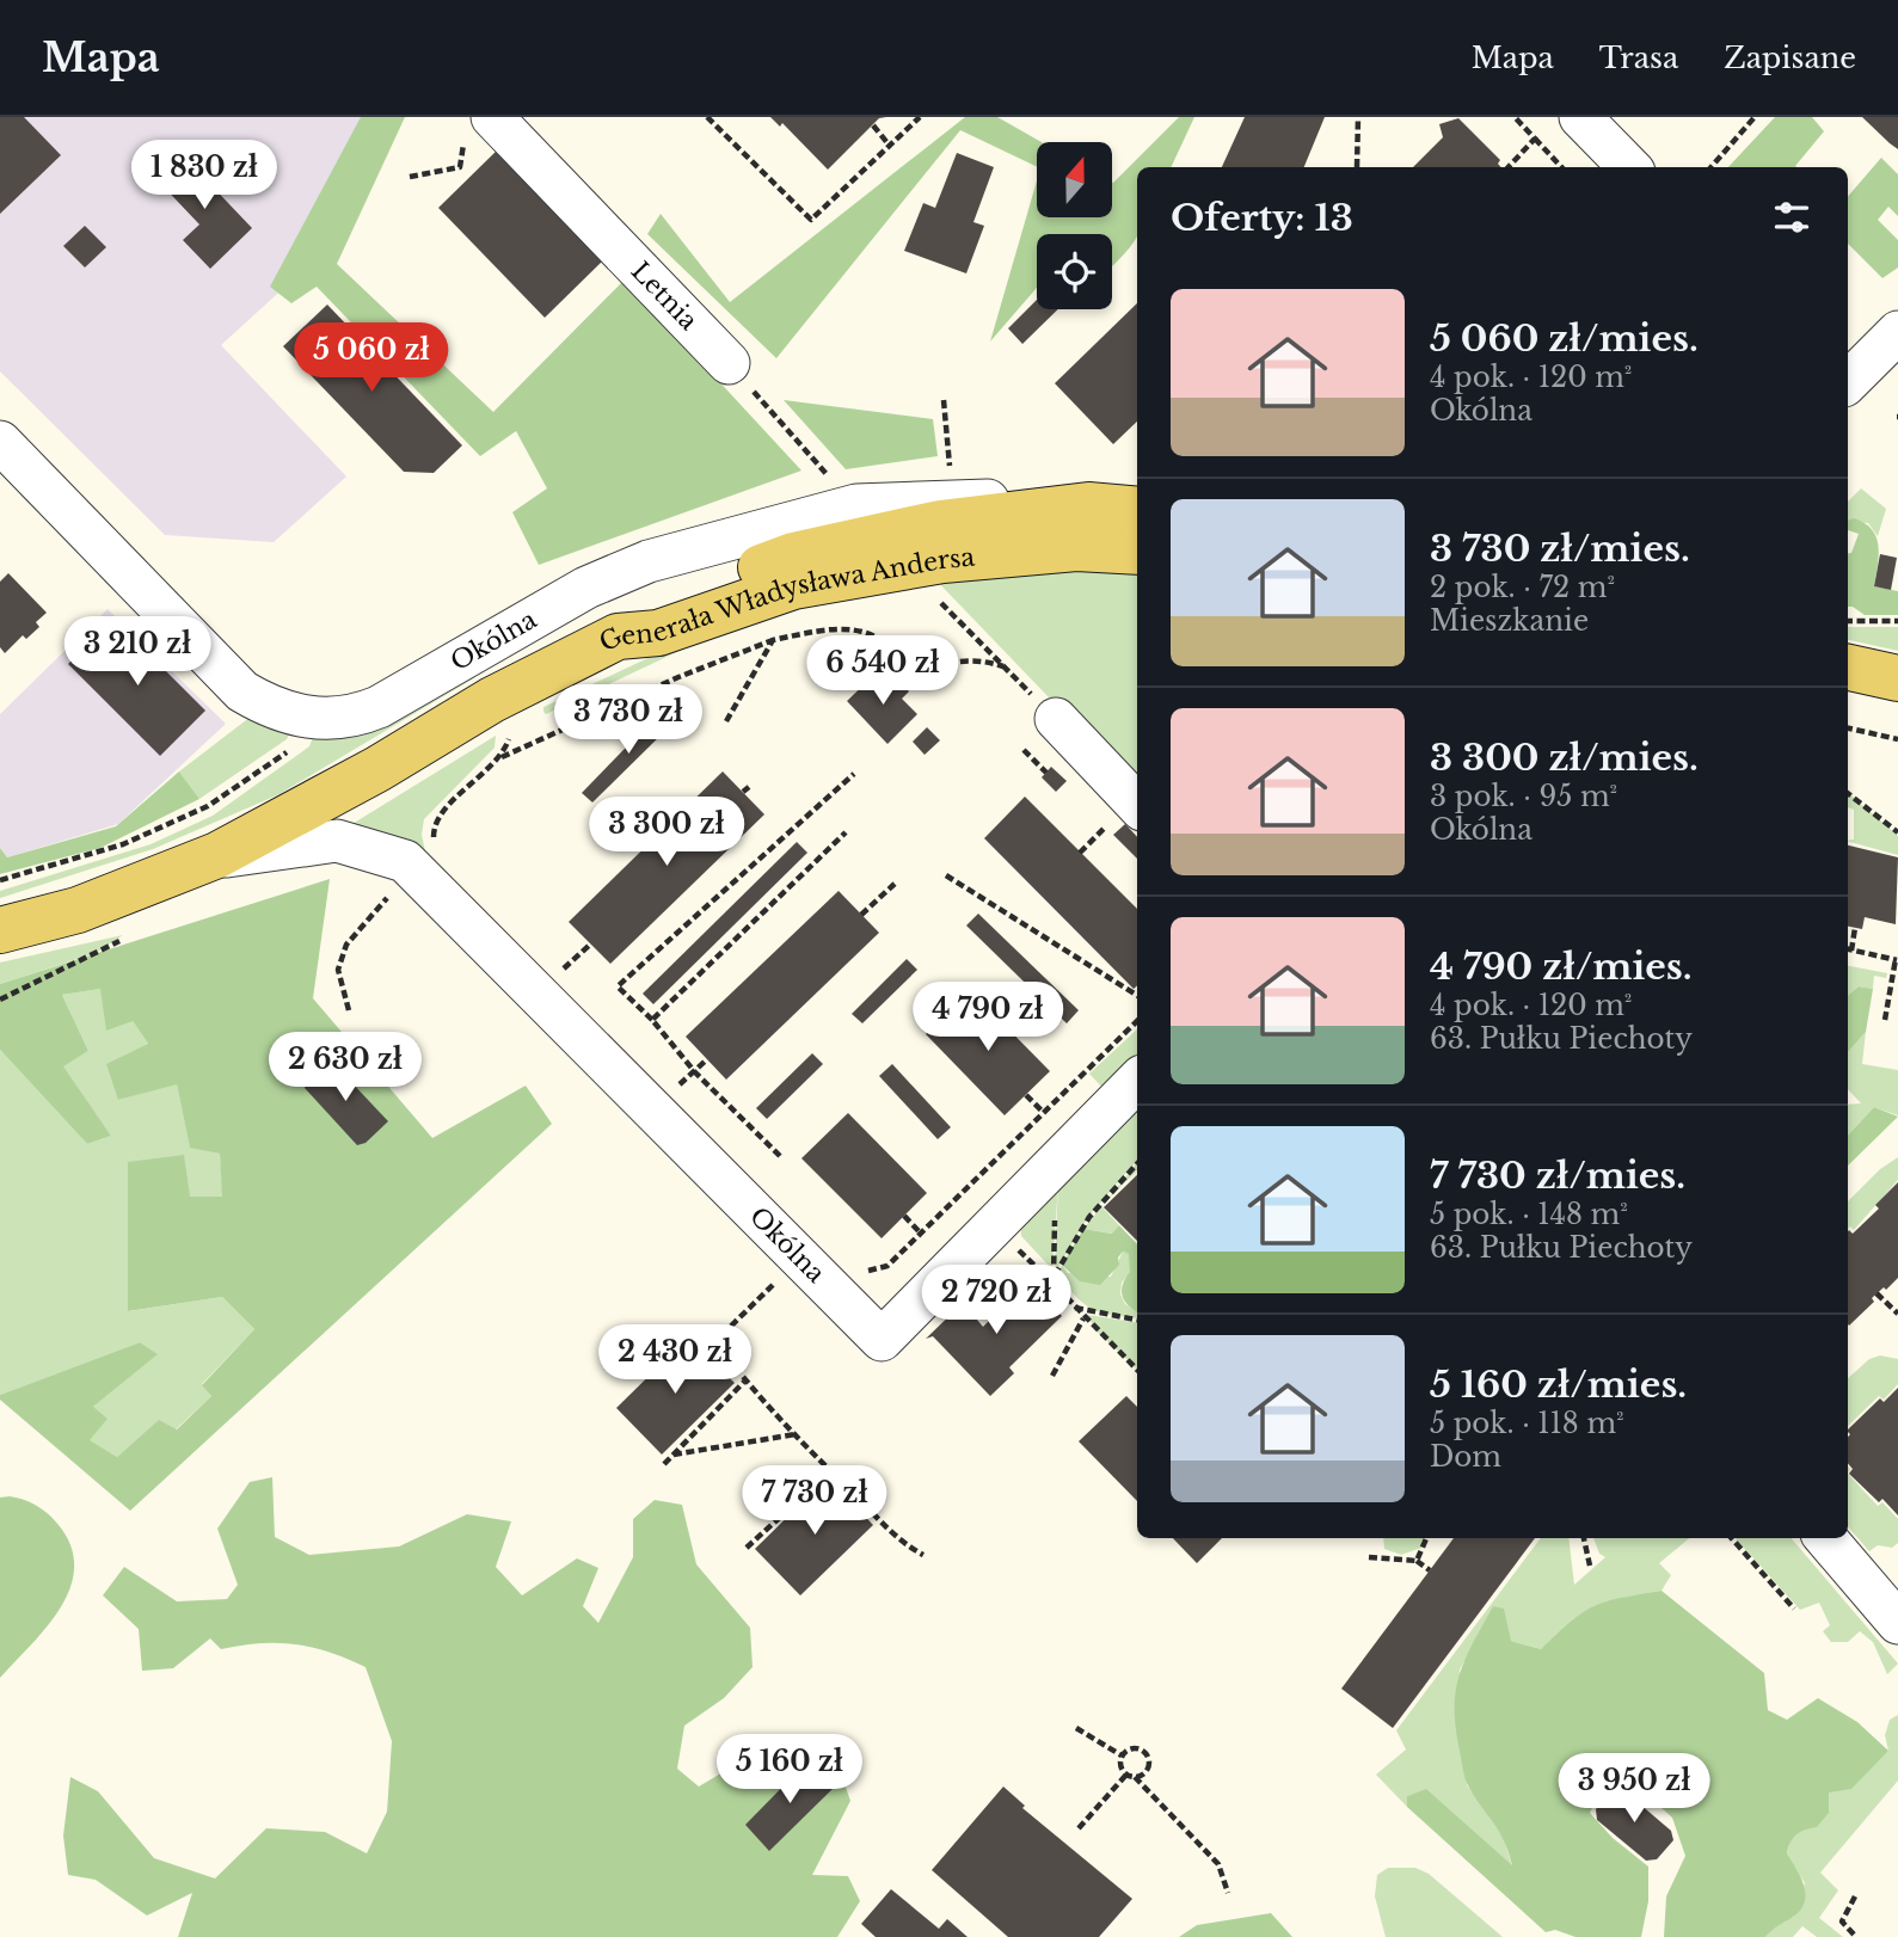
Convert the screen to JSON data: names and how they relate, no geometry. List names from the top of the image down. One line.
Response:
{"streets":{"main road":["Generała Władysława Andersa"],"street":["Letnia","Okólna"]},"crossings":[["Generała Władysława Andersa","Okólna"]],"north":"top","page":{"header":"Mapa","nav":["Mapa","Trasa","Zapisane"],"price":["1 830 zł","5 060 zł","3 210 zł","6 540 zł","3 730 zł","3 300 zł","4 790 zł","2 630 zł","2 720 zł","2 430 zł","7 730 zł","5 160 zł","3 950 zł"],"heading":"Oferty: 13","list":[{"name":"5 060 zł/mies.","note":"4 pok. · 120 m² · Okólna"},{"name":"3 730 zł/mies.","note":"2 pok. · 72 m² · Mieszkanie"},{"name":"3 300 zł/mies.","note":"3 pok. · 95 m² · Okólna"},{"name":"4 790 zł/mies.","note":"4 pok. · 120 m² · 63. Pułku Piechoty"},{"name":"7 730 zł/mies.","note":"5 pok. · 148 m² · 63. Pułku Piechoty"},{"name":"5 160 zł/mies.","note":"5 pok. · 118 m² · Dom"}]}}
